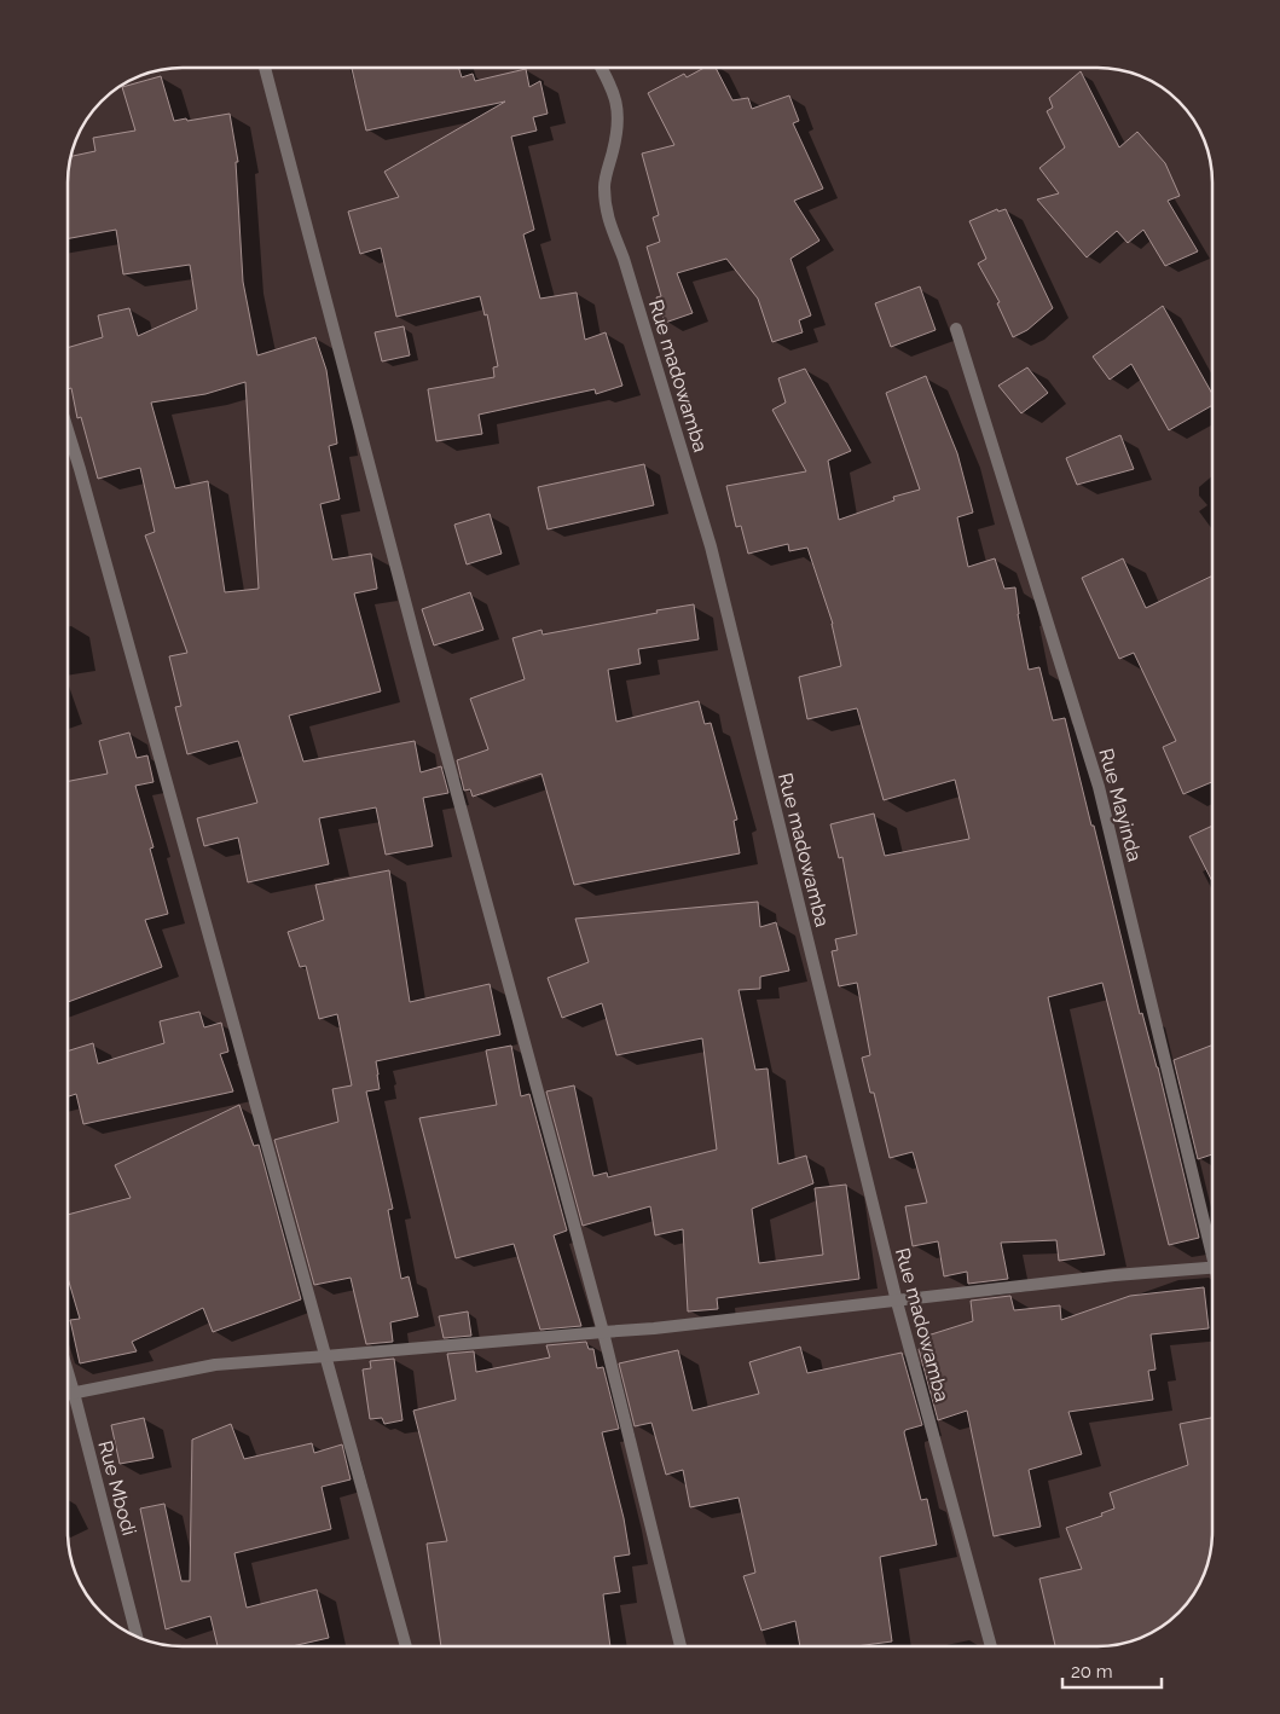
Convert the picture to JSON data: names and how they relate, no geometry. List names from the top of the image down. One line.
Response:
{"streets":{"street":["Rue madowamba","Rue Mayinda","Rue Mbodi"]},"scale_bar":"20 m"}
